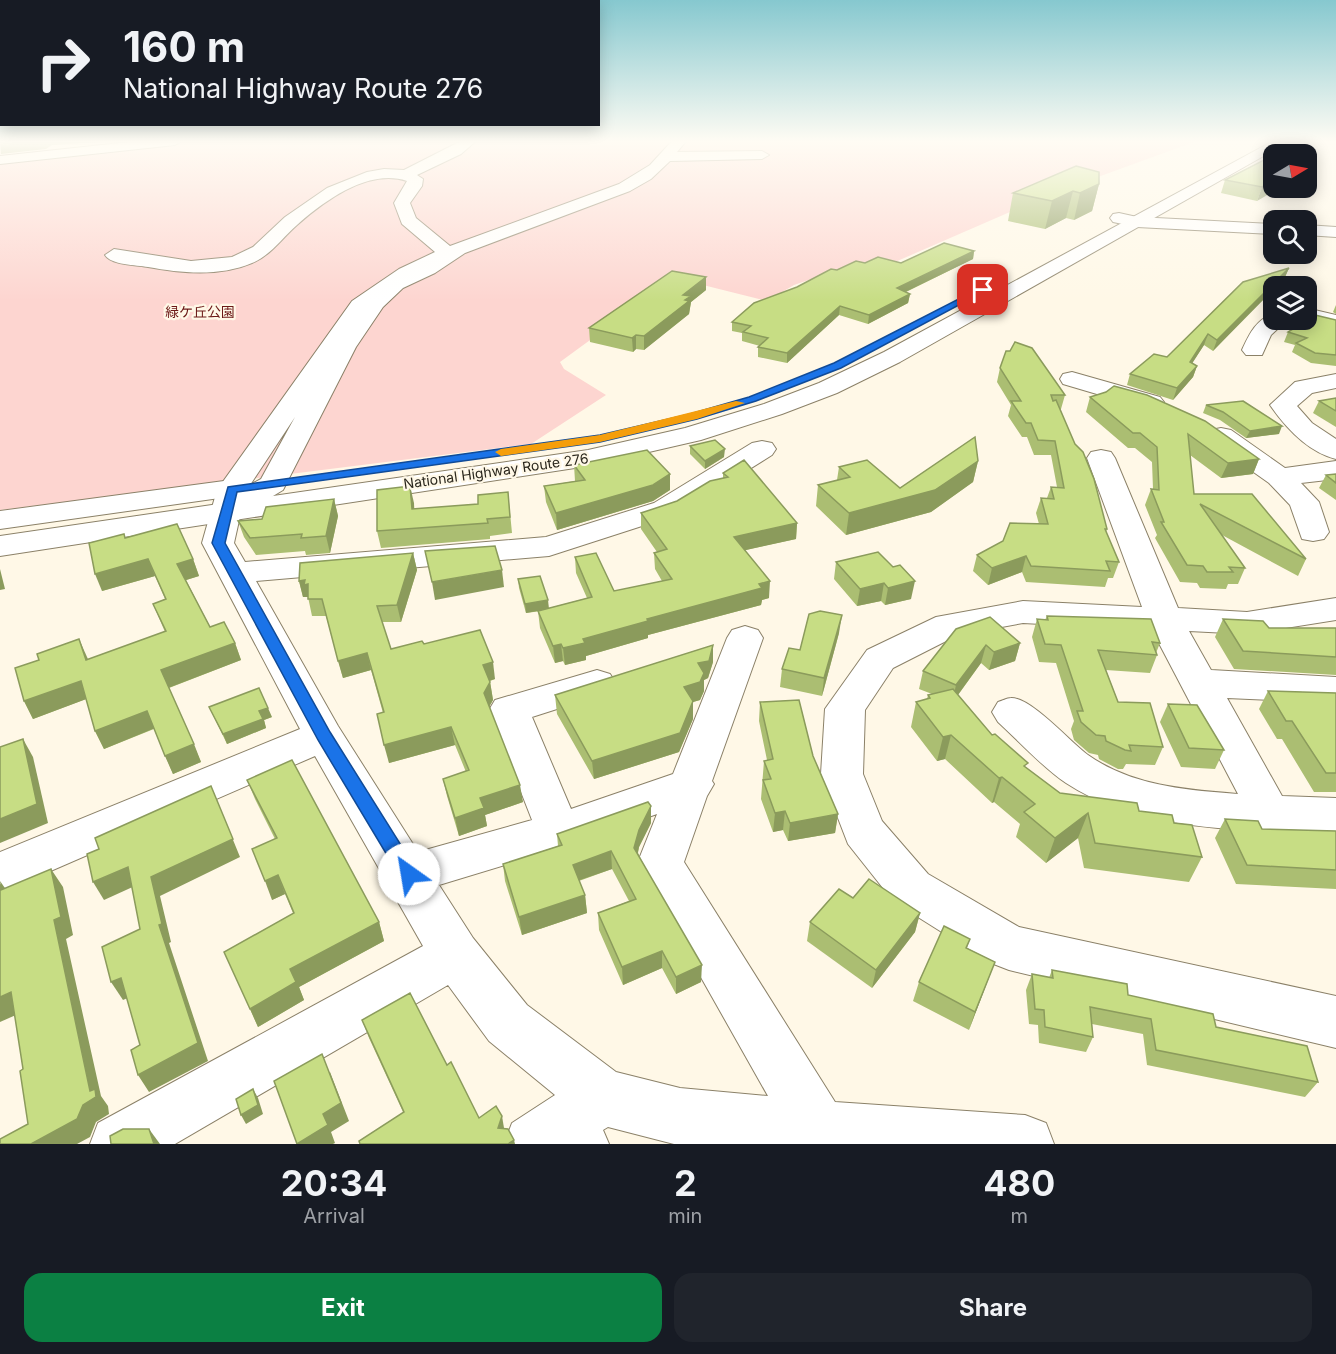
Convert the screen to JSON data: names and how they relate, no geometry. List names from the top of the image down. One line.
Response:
{"streets":{"main road":["National Highway Route 276"]},"parks":["緑ケ丘公園"],"north":"right","page":{"turn":["160 m","National Highway Route 276"],"eta":["20:34","Arrival","2","min","480","m"],"buttons":["Exit","Share"]}}
